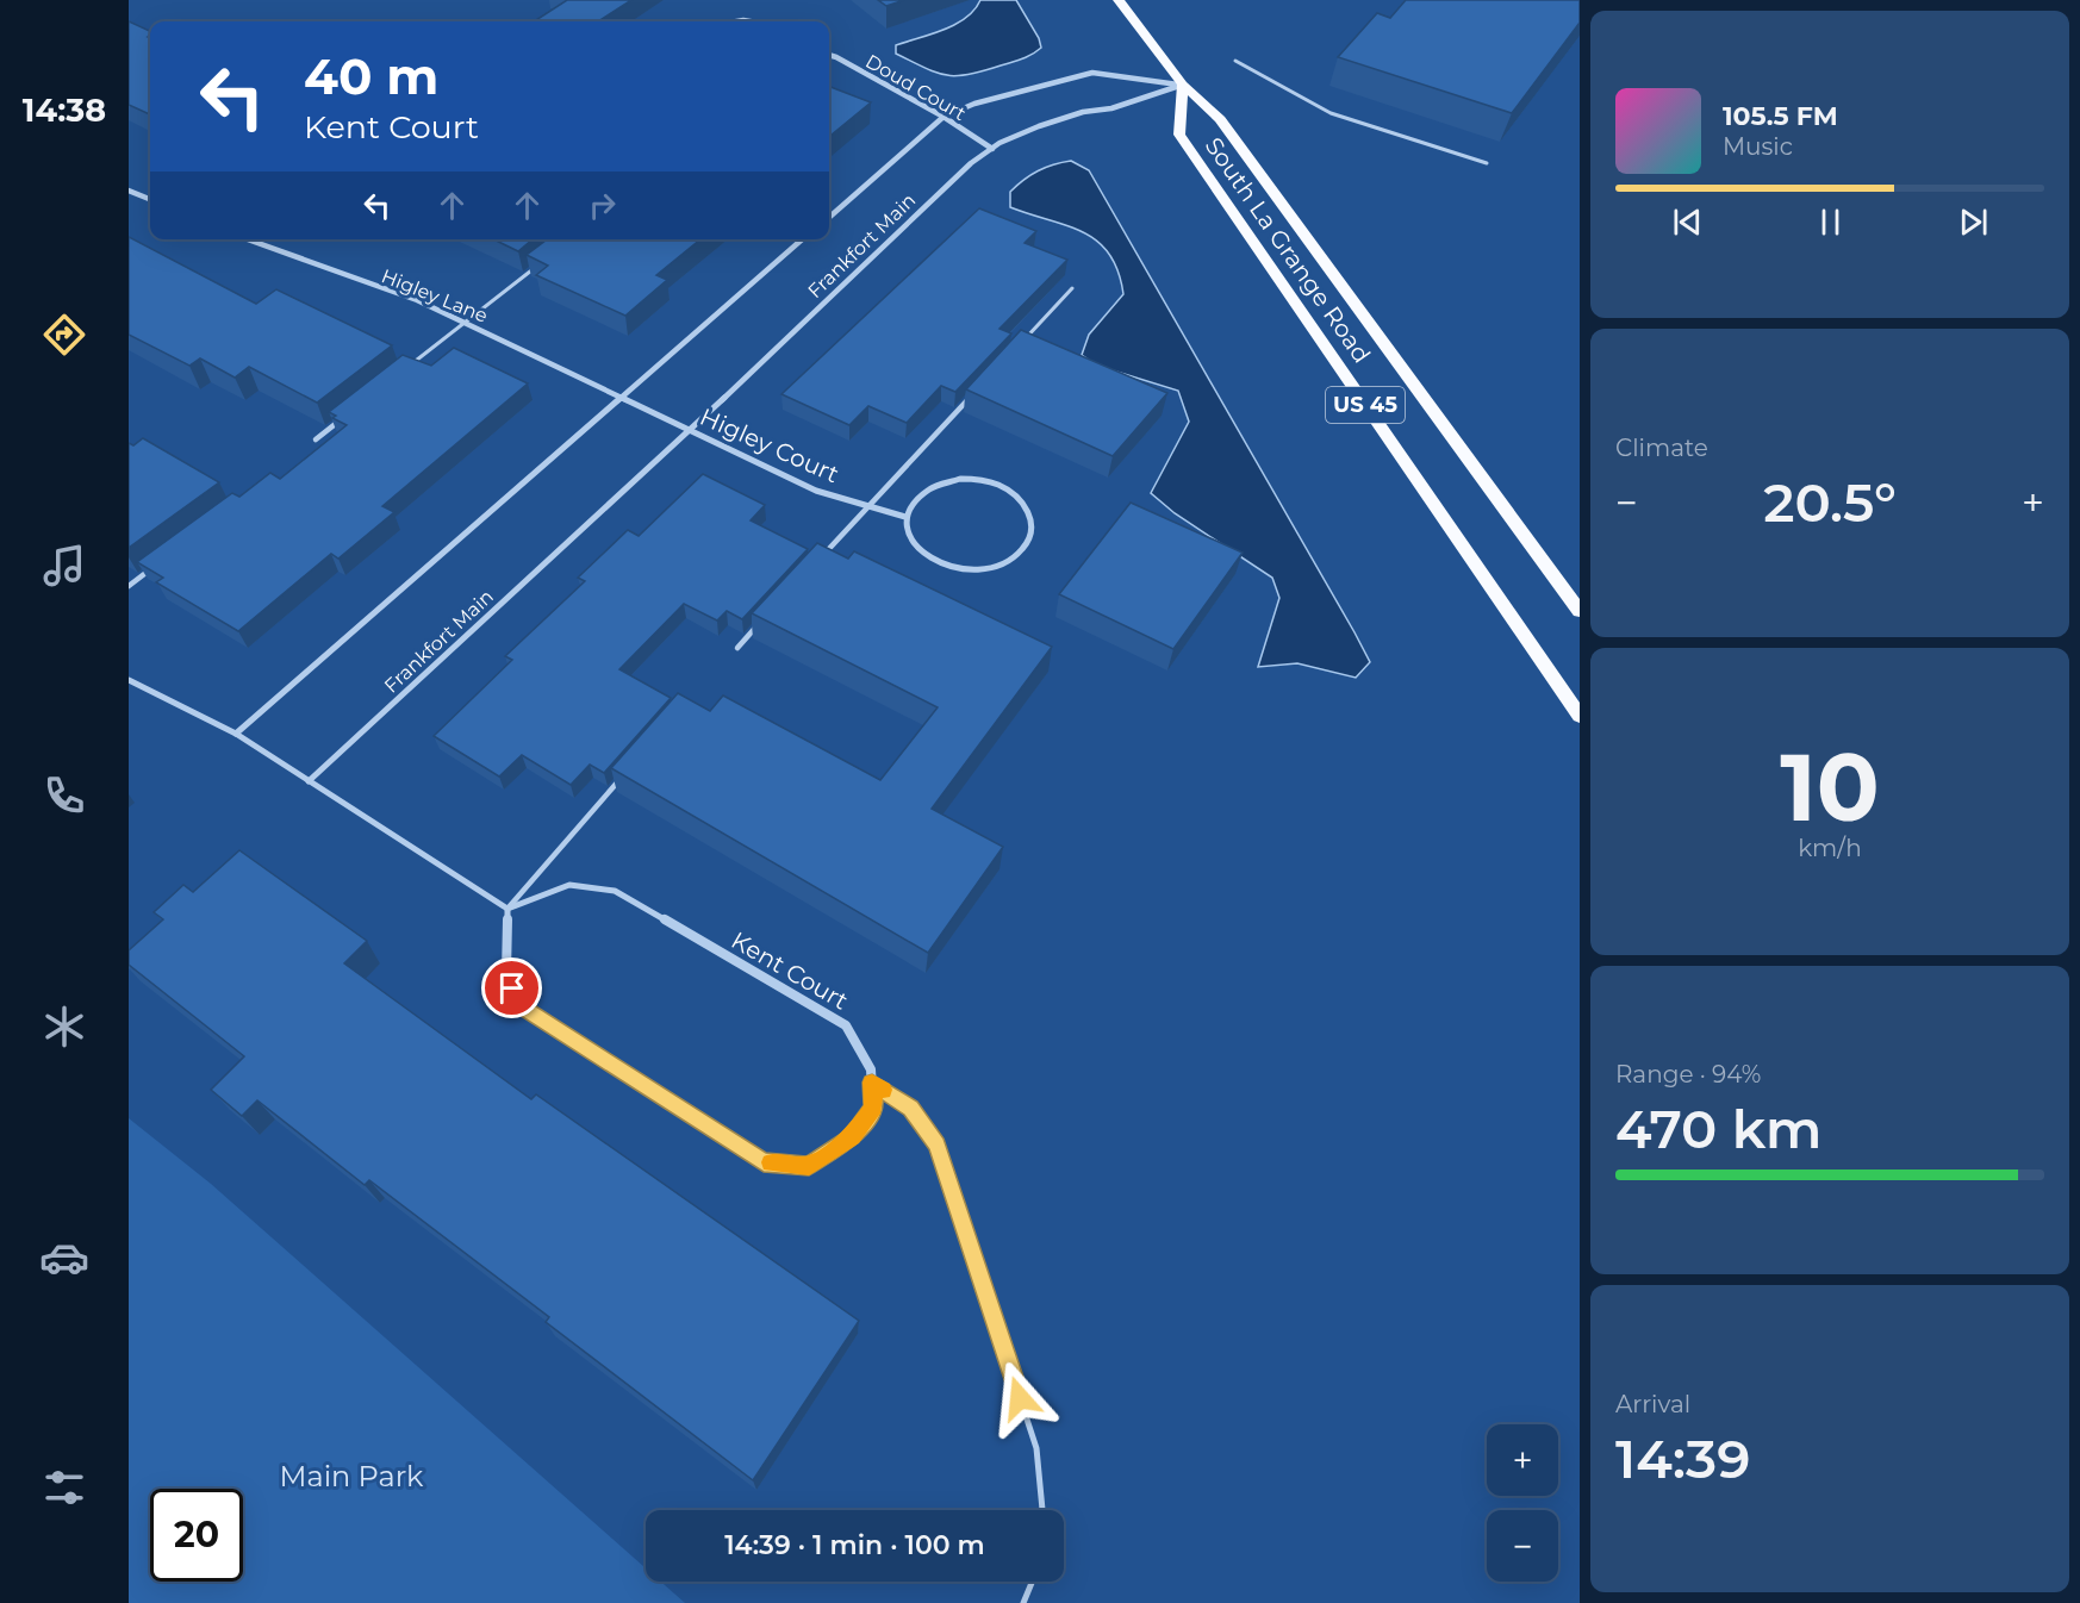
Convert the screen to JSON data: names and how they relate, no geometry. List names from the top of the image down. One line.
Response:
{"streets":{"main road":["South La Grange Road","US 45"],"street":["Doud Court","Frankfort Main","Higley Lane","Higley Court","Kent Court"]},"crossings":[["Doud Court","Frankfort Main"],["Frankfort Main","South La Grange Road"],["Frankfort Main","Higley Lane"],["Frankfort Main","Higley Court"],["Higley Lane","Higley Court"]],"parks":["Main Park"],"page":{"tabs":"14:38","turn":["40 m","Kent Court"],"song":["105.5 FM","Music"],"tile":["Climate",["10","km/h"],["Range · 94%","470 km"],["Arrival","14:39"]],"heat":["−","20.5°","+"],"map_buttons":["+","−"],"limit":"20","trip":"14:39 · 1 min · 100 m"}}
